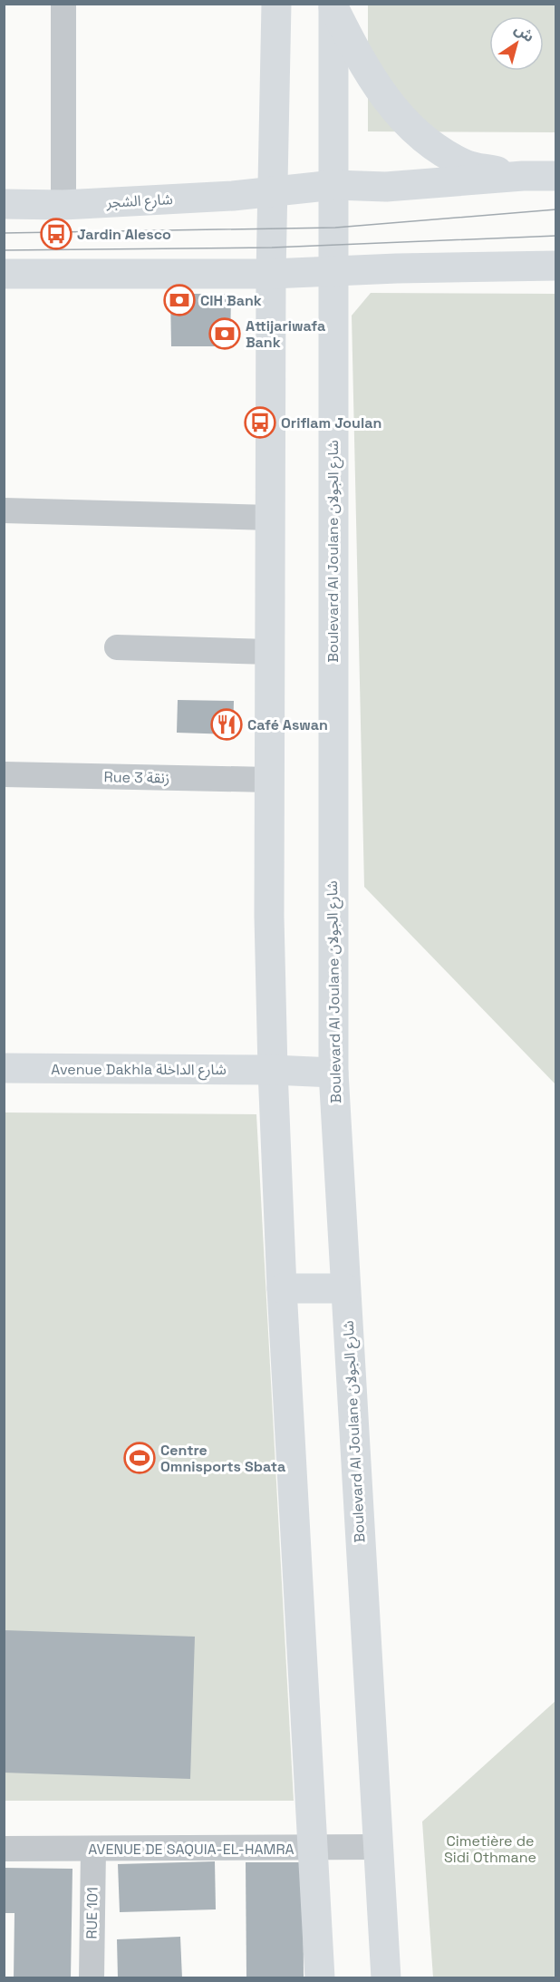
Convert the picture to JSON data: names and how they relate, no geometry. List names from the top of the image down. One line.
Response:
{"streets":{"main road":["شارع الشجر","Boulevard Al Joulane شارع الجولان","Avenue Dakhla شارع الداخلة"],"street":["Rue 3 زنقة","AVENUE DE SAQUIA-EL-HAMRA","RUE 101"]},"crossings":[["شارع الشجر","Boulevard Al Joulane شارع الجولان"],["Boulevard Al Joulane شارع الجولان","Avenue Dakhla شارع الداخلة"],["Boulevard Al Joulane شارع الجولان","AVENUE DE SAQUIA-EL-HAMRA"],["AVENUE DE SAQUIA-EL-HAMRA","RUE 101"]],"parks":["Cimetière de Sidi Othmane"],"places":{"bus stop":["Jardin Alesco","Oriflam Joulan"],"bank":["CIH Bank","Attijariwafa Bank"],"restaurant":["Café Aswan"],"sports":["Centre Omnisports Sbata"]},"north":"top right"}
